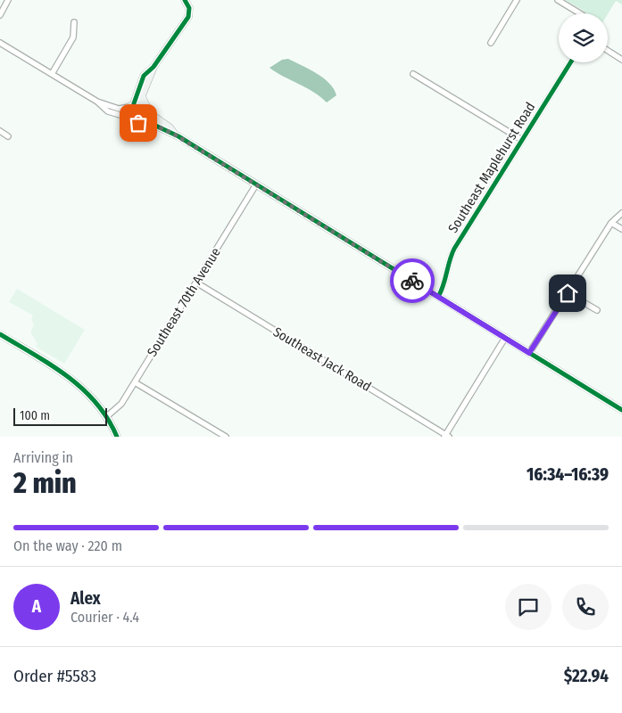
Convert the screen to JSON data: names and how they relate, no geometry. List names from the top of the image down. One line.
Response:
{"streets":{"street":["Southeast Maplehurst Road","Southeast 70th Avenue","Southeast Jack Road"]},"crossings":[["Southeast 70th Avenue","Southeast Jack Road"]],"scale_bar":"100 m","page":{"scale":"100 m","heading":["2 min","Arriving in","16:34–16:39"],"panel":["Alex","Courier · 4.4","Order #5583","$22.94"],"bar":"On the way · 220 m","round":"A"}}
